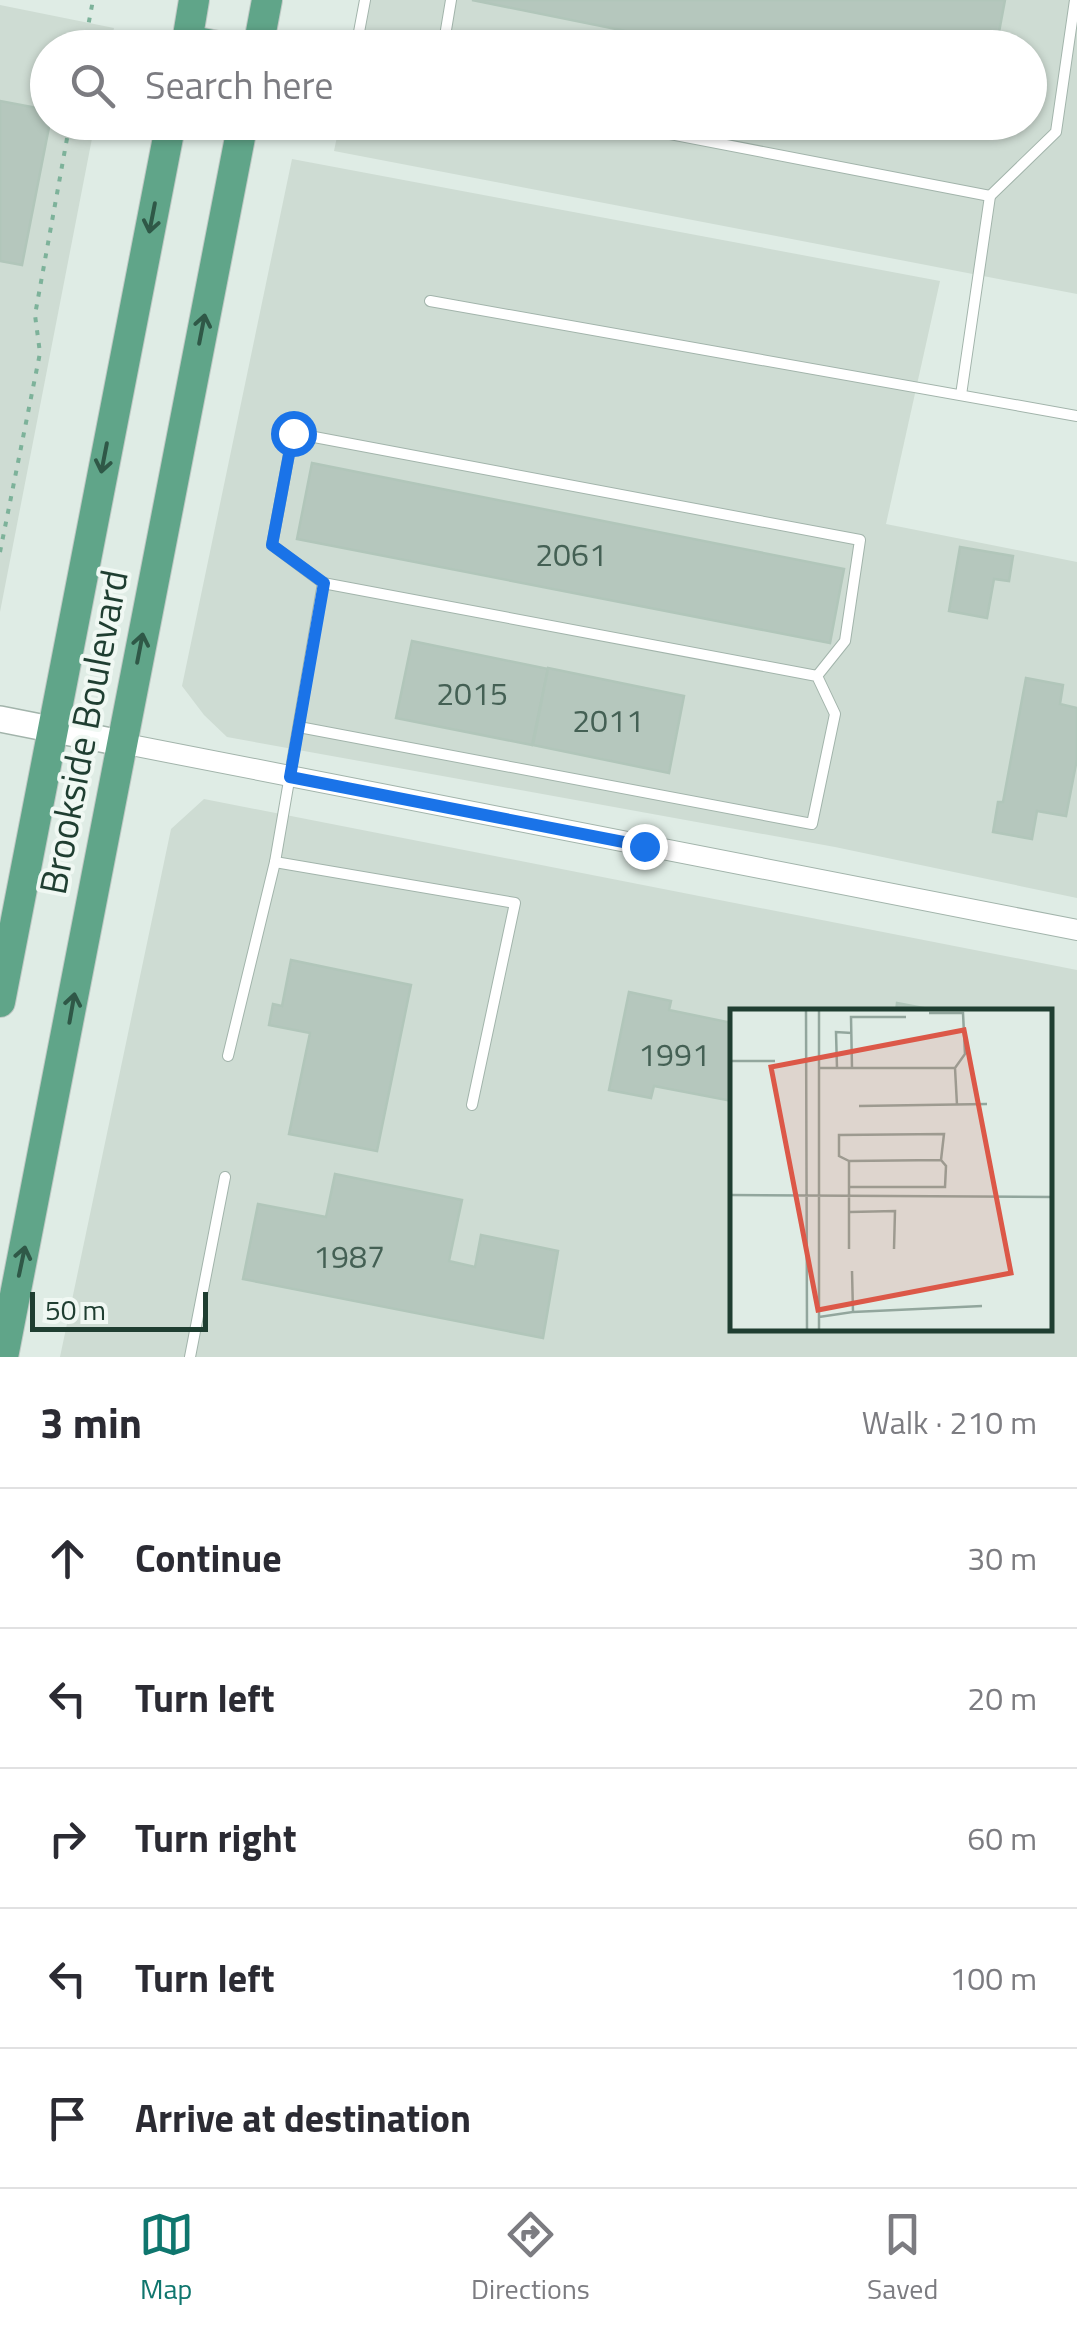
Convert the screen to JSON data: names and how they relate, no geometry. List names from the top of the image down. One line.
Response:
{"streets":{"main road":["Brookside Boulevard"]},"house_numbers":["2061","2015","2011","1991","1987"],"scale_bar":"50 m","page":{"search":"Search here","scale":"50 m","heading":["3 min","Walk · 210 m"],"list":[["Continue","30 m"],["Turn left","20 m"],["Turn right","60 m"],["Turn left","100 m"],"Arrive at destination"],"nav":["Map","Directions","Saved"]}}
